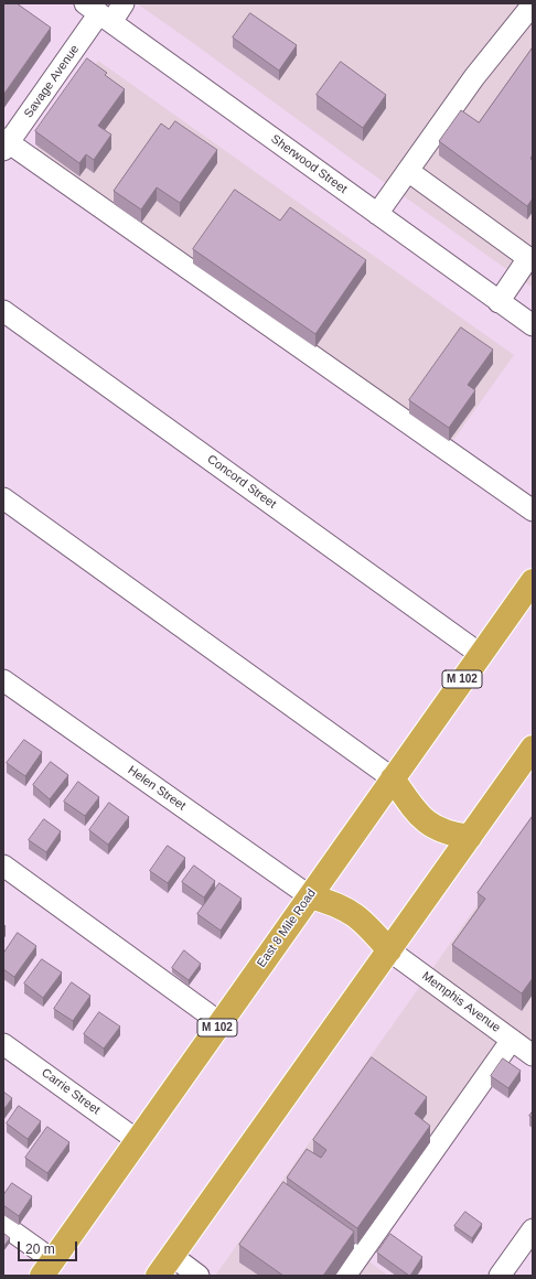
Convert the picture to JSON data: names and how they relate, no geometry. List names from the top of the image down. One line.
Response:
{"streets":{"highway":["M 102","East 8 Mile Road"],"street":["Savage Avenue","Sherwood Street","Concord Street","Helen Street","Memphis Avenue","Carrie Street"]},"crossings":[["Savage Avenue","Sherwood Street"],["Concord Street","East 8 Mile Road"],["Helen Street","East 8 Mile Road"],["East 8 Mile Road","Carrie Street"]],"scale_bar":"20 m"}
